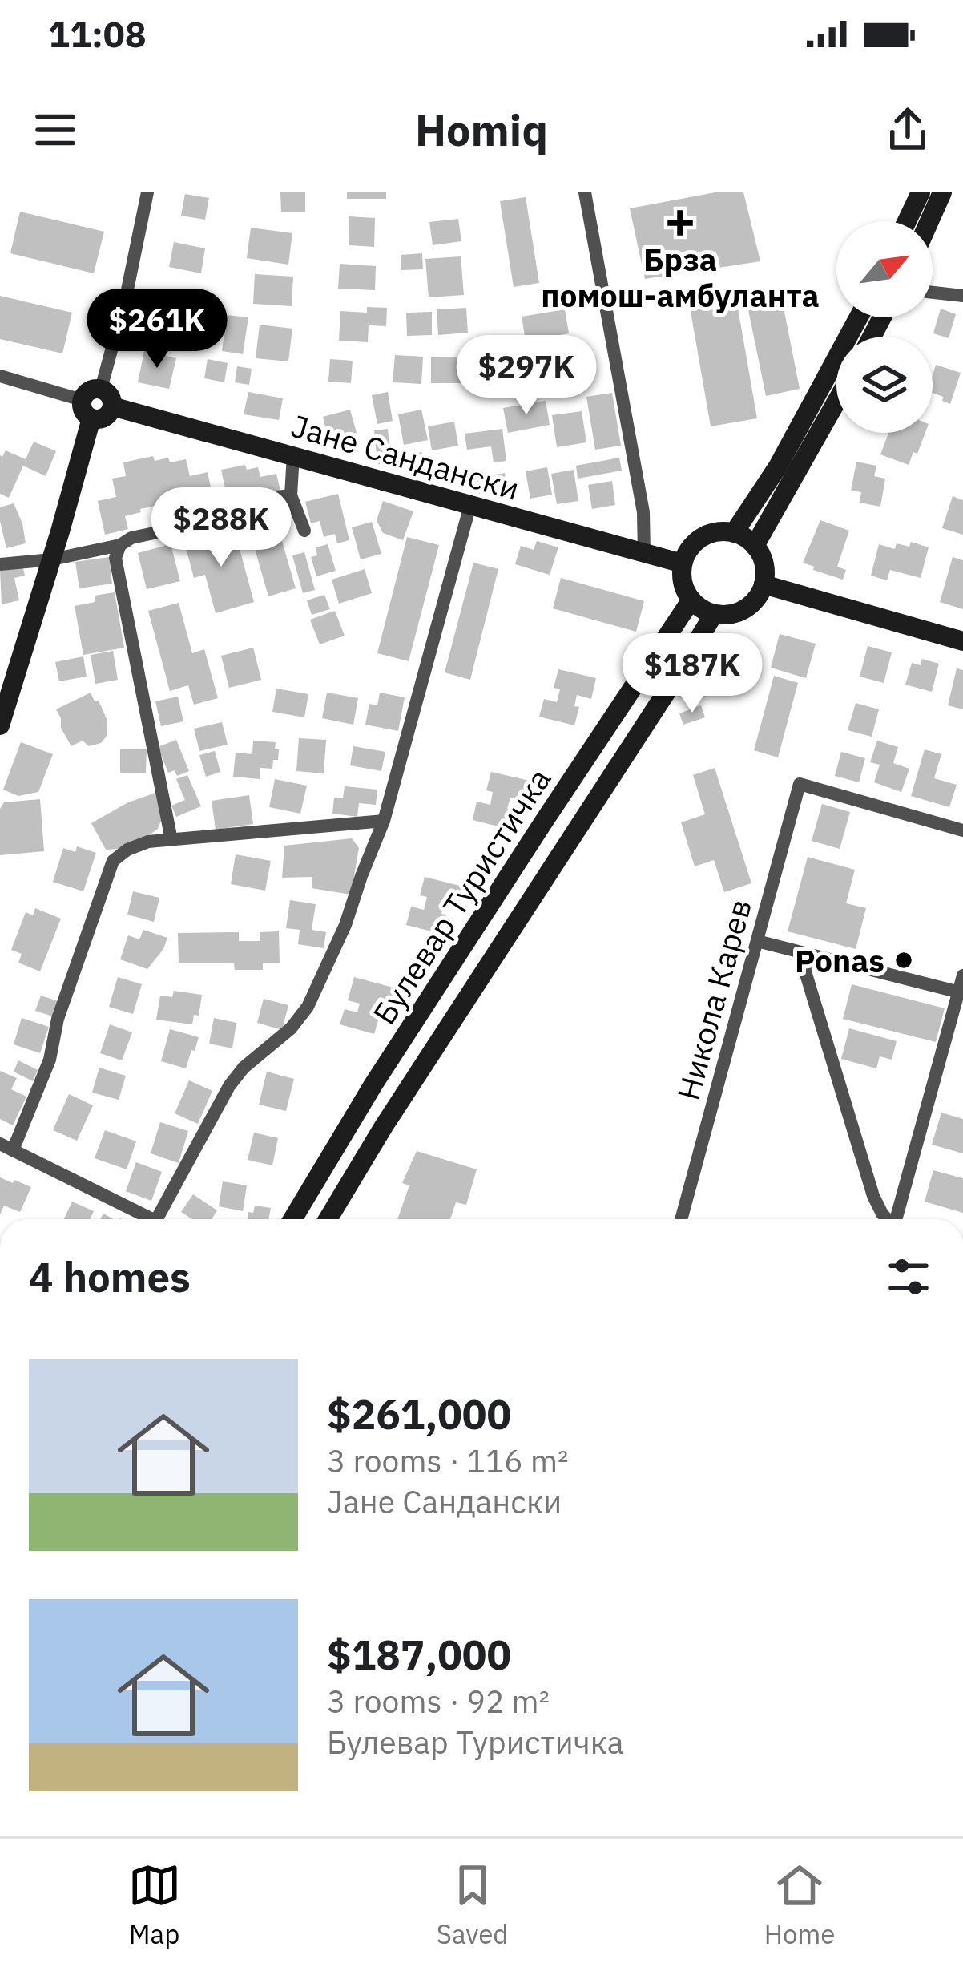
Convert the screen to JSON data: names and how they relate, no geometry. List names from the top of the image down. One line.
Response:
{"streets":{"main road":["Јане Сандански","Булевар Туристичка"],"street":["Никола Карев"]},"crossings":[["Јане Сандански","Булевар Туристичка"]],"places":{"health":["Брза помош-амбуланта"],"other":["Ponas"]},"north":"top right","page":{"status":"11:08","header":"Homiq","price":["$261K","$297K","$288K","$187K"],"heading":"4 homes","list":[{"name":"$261,000","note":"3 rooms · 116 m² · Јане Сандански"},{"name":"$187,000","note":"3 rooms · 92 m² · Булевар Туристичка"}],"tabs":["Map","Saved","Home"]}}
